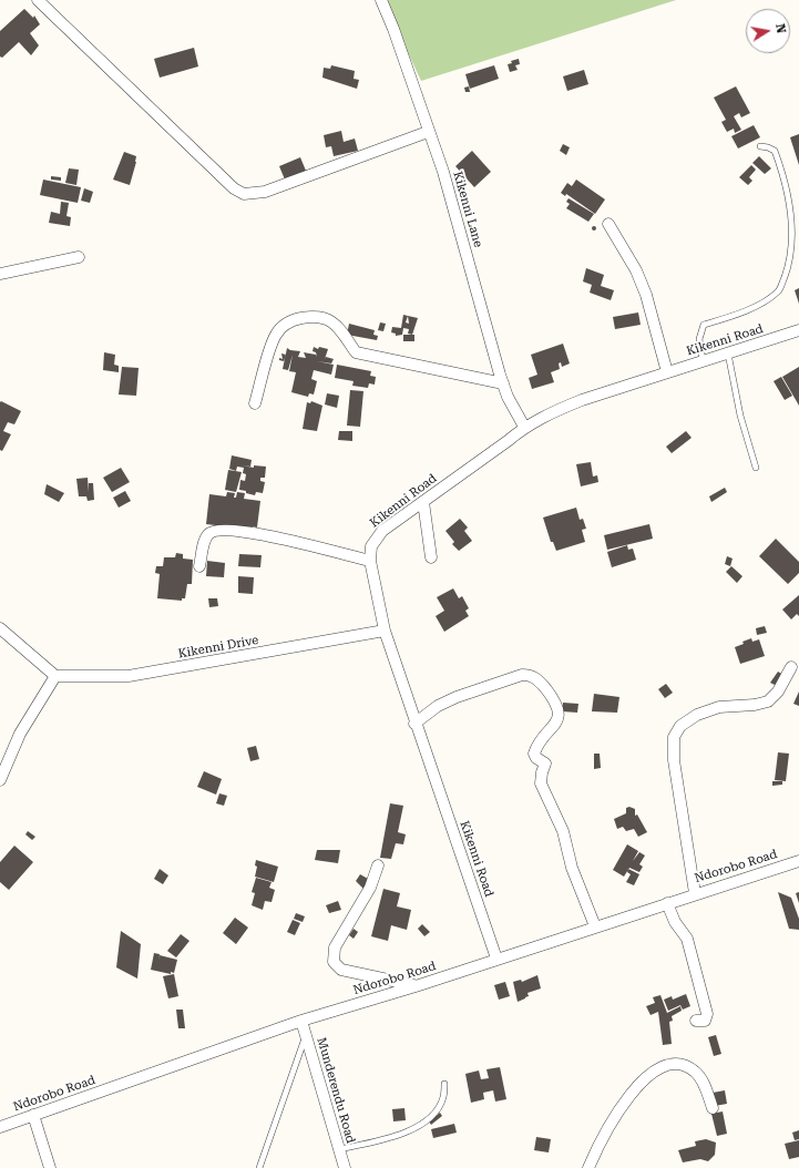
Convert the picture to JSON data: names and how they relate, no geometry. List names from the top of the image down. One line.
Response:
{"streets":{"street":["Kikenni Lane","Kikenni Road","Kikenni Drive","Ndorobo Road","Munderendu Road"]},"crossings":[["Kikenni Lane","Kikenni Road"],["Kikenni Road","Kikenni Drive"],["Kikenni Road","Ndorobo Road"],["Ndorobo Road","Munderendu Road"]],"north":"right"}
